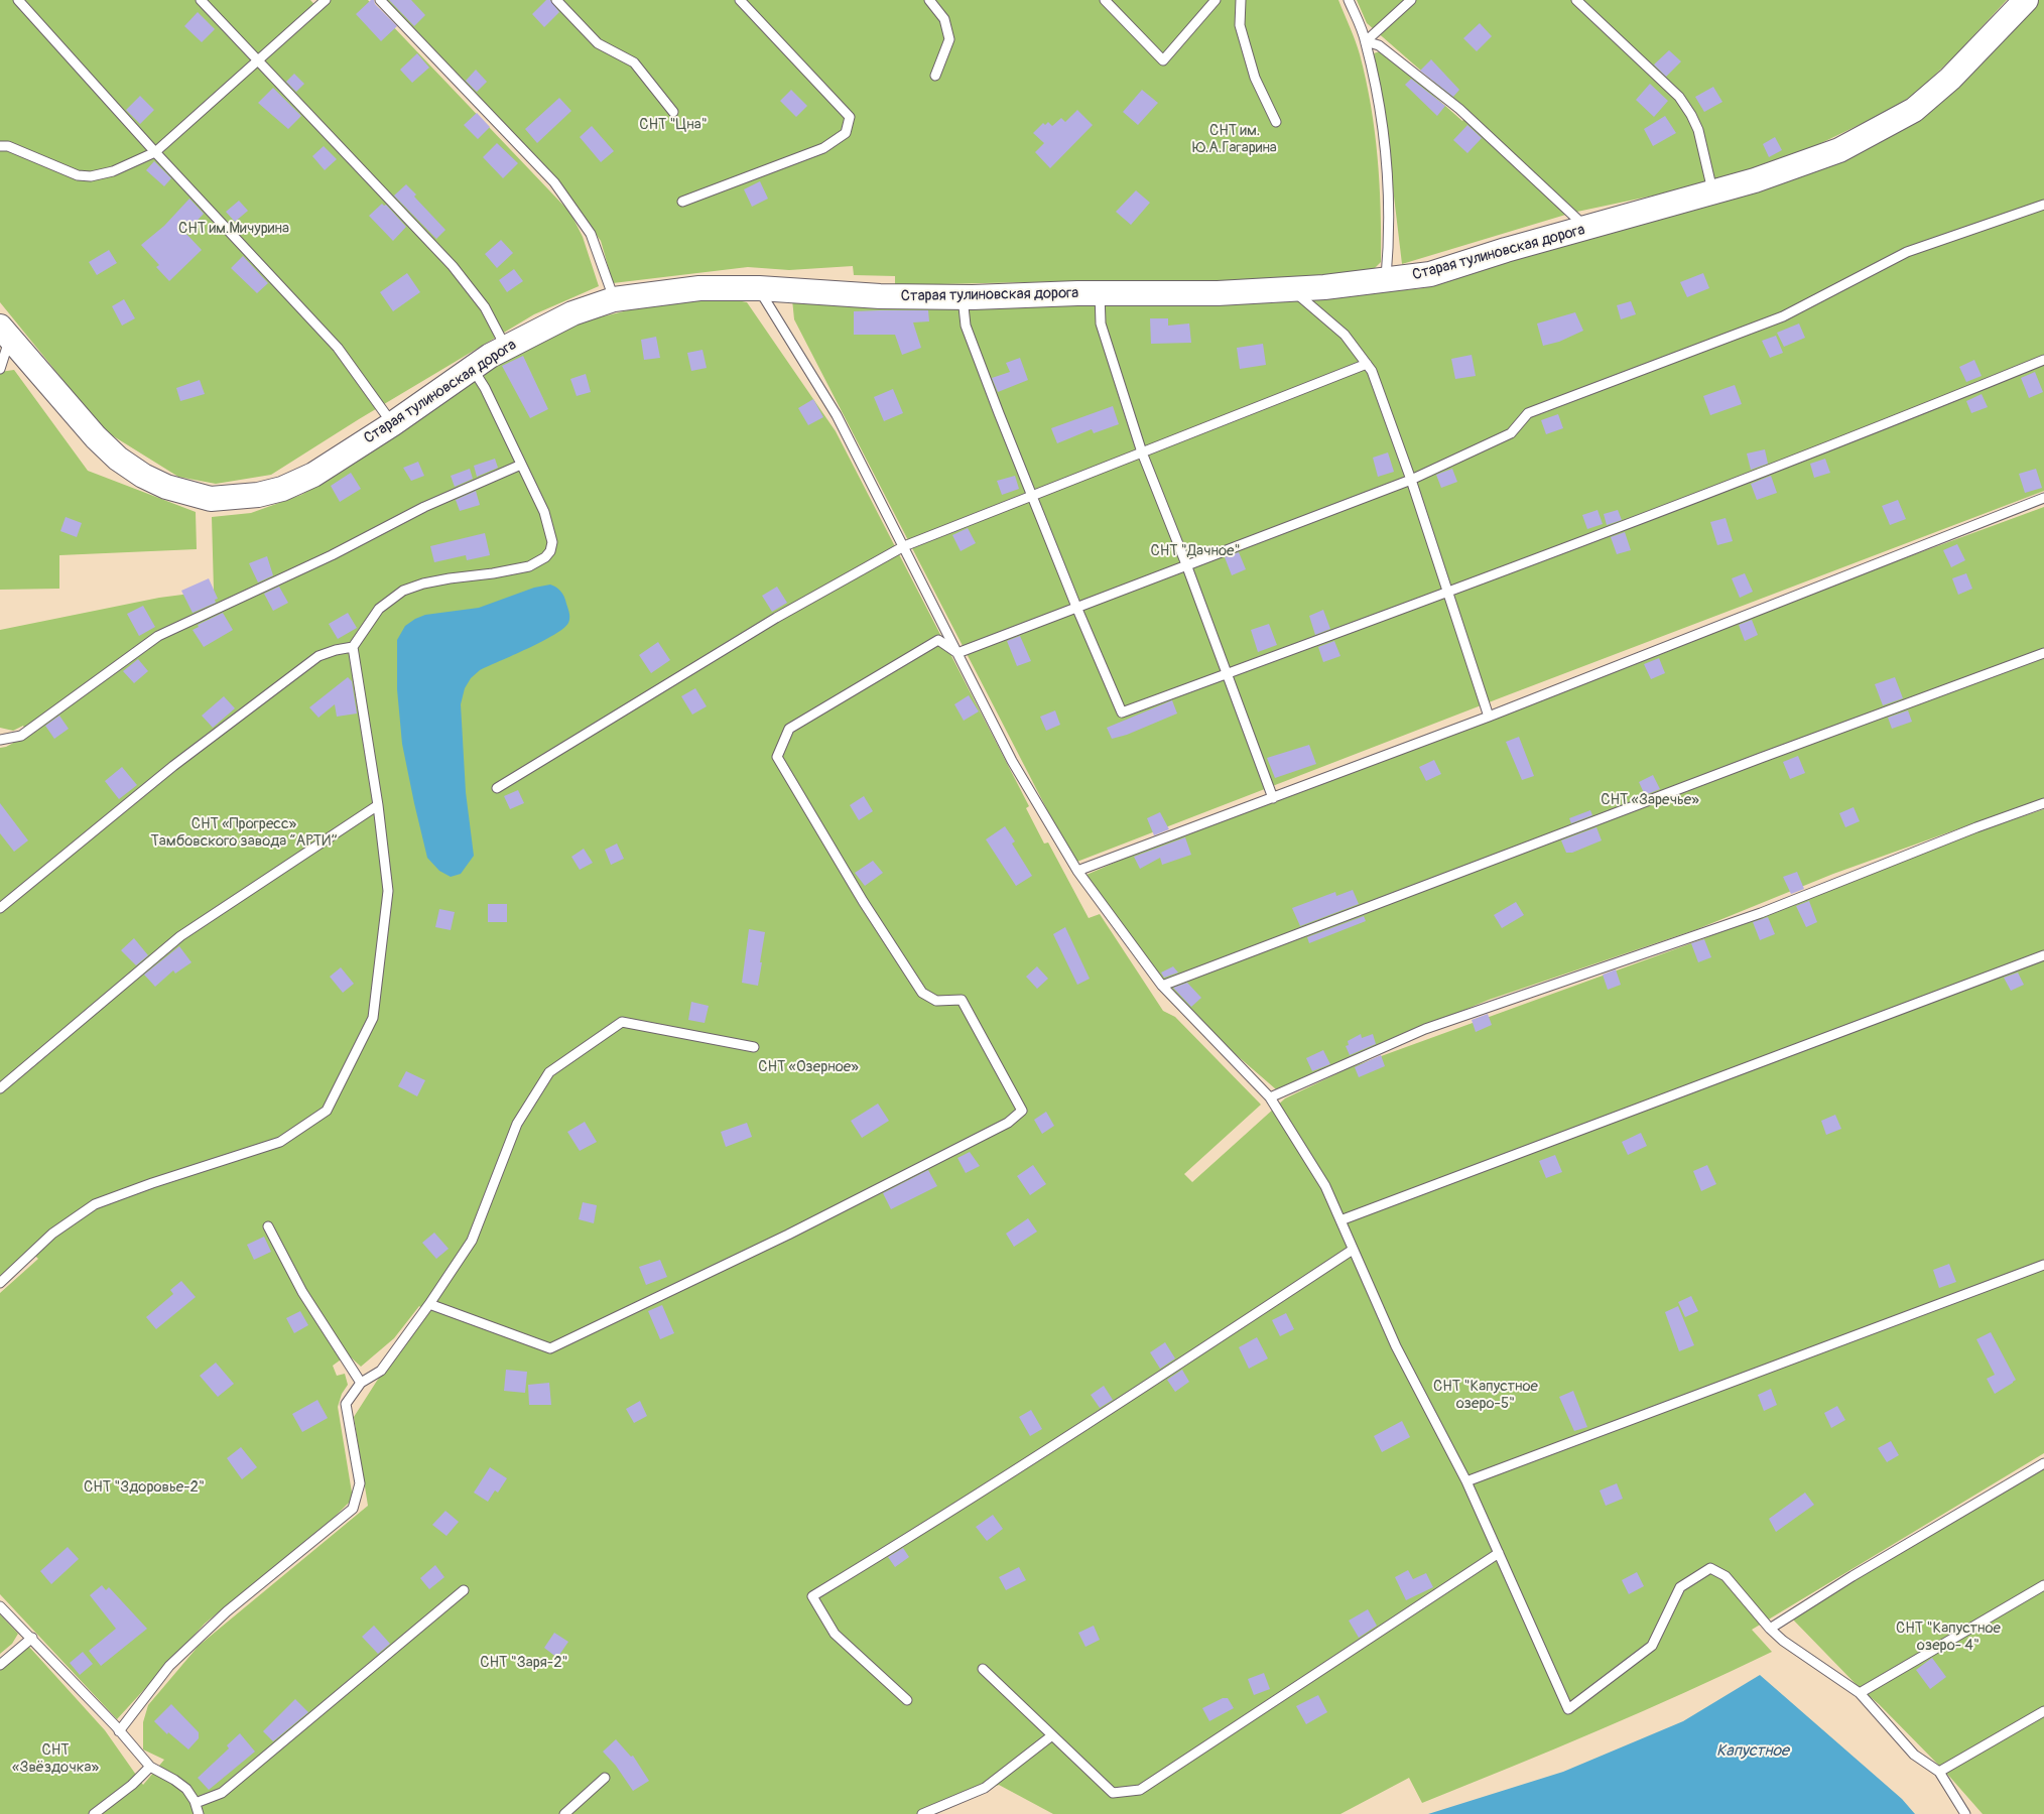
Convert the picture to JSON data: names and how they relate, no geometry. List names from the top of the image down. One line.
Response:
{"streets":{"street":["Старая тулиновская дорога"]},"water":["Капустное"],"parks":["СНТ \"Цна\"","СНТ им. Ю.А.Гагарина","СНТ им.Мичурина","СНТ \"Дачное\"","СНТ «Заречье»","СНТ «Прогресс» Тамбовского завода “АРТИ”","СНТ «Озерное»","СНТ \"Капустное озеро-5\"","СНТ \"Здоровье-2\"","СНТ \"Капустное озеро- 4\"","СНТ \"Заря-2\"","СНТ «Звёздочка»"]}
